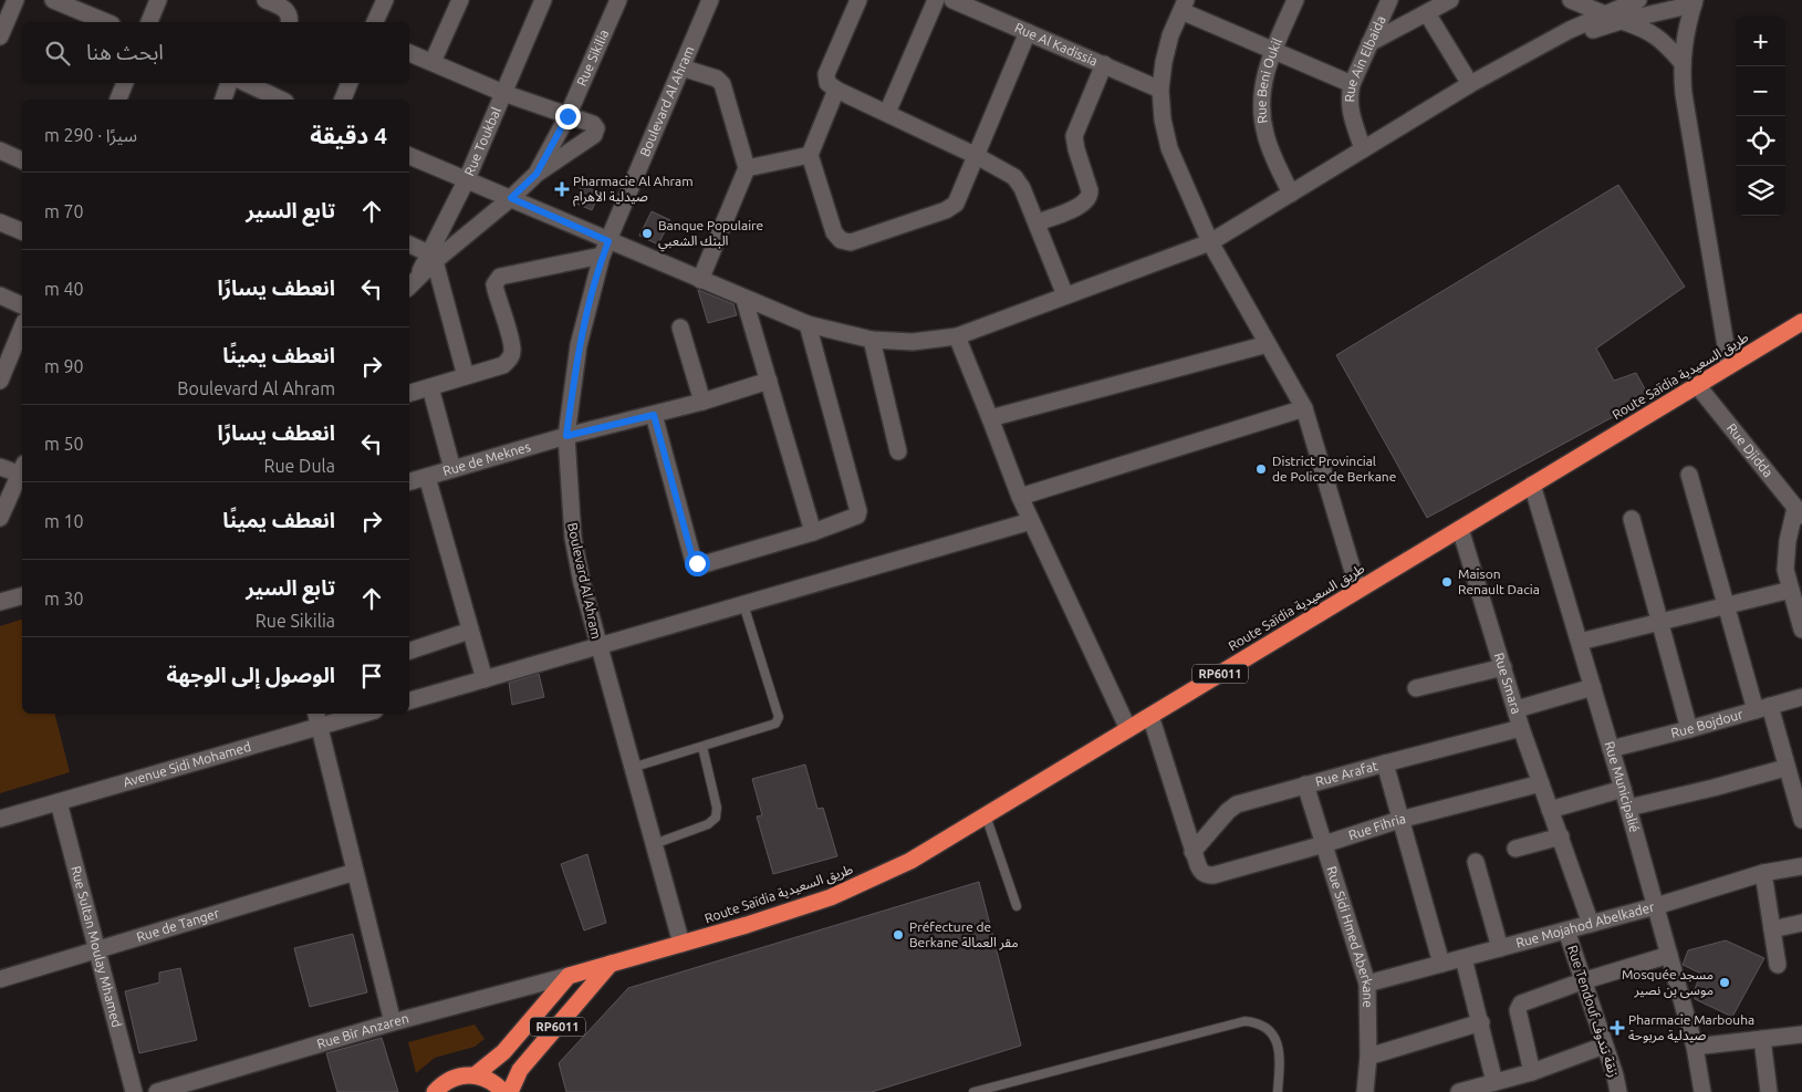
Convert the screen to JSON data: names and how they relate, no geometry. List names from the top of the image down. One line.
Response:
{"streets":{"highway":["Route Saïdia طريق السعيدية","RP6011"],"street":["Rue Al Kadissia","Rue Sikilia","Rue Ain Elbaida","Rue Beni Oukil","Boulevard Al Ahram","Rue Toukbal","Rue Djidda","Rue de Meknes","Rue Smara","Rue Bojdour","Avenue Sidi Mohamed","Rue Arafat","Rue Municipalié","Rue Fihria","Rue Mojahod Abelkader","Rue de Tanger","Rue Sidi Hmed Aberkane","Rue Sultan Moulay Mhamed","Rue Tendouf زنقة تندوف","Rue Bir Anzaren"]},"crossings":[["Boulevard Al Ahram","Route Saïdia طريق السعيدية"],["Boulevard Al Ahram","Rue de Meknes"],["Route Saïdia طريق السعيدية","Rue Djidda"],["Route Saïdia طريق السعيدية","RP6011"],["Route Saïdia طريق السعيدية","Rue Smara"],["Route Saïdia طريق السعيدية","Rue Municipalié"],["Route Saïdia طريق السعيدية","Rue Bir Anzaren"],["RP6011","Rue Bir Anzaren"],["Rue Smara","Rue Arafat"],["Rue Smara","Rue Fihria"],["Rue Smara","Rue Mojahod Abelkader"],["Rue Bojdour","Rue Municipalié"],["Avenue Sidi Mohamed","Rue Sultan Moulay Mhamed"],["Rue Arafat","Rue Fihria"],["Rue Arafat","Rue Sidi Hmed Aberkane"],["Rue Municipalié","Rue Mojahod Abelkader"],["Rue Fihria","Rue Sidi Hmed Aberkane"],["Rue Mojahod Abelkader","Rue Sidi Hmed Aberkane"],["Rue Mojahod Abelkader","Rue Tendouf زنقة تندوف"],["Rue de Tanger","Rue Sultan Moulay Mhamed"]],"places":{"health":["Pharmacie Al Ahram صيدلية الأهرام","Pharmacie Marbouha صيدلية مربوحة"],"other":["Banque Populaire البنك الشعبي","District Provincial de Police de Berkane","Maison Renault Dacia","Préfecture de Berkane مقر العمالة","Mosquée مسجد موسى بن نصير"]},"page":{"map_buttons":["+","−"],"search":"ابحث هنا","heading":["4 دقيقة","سيرًا · 290 m"],"list":[["تابع السير","70 m"],["انعطف يسارًا","40 m"],["انعطف يمينًا","Boulevard Al Ahram","90 m"],["انعطف يسارًا","Rue Dula","50 m"],["انعطف يمينًا","10 m"],["تابع السير","Rue Sikilia","30 m"],"الوصول إلى الوجهة"]}}
